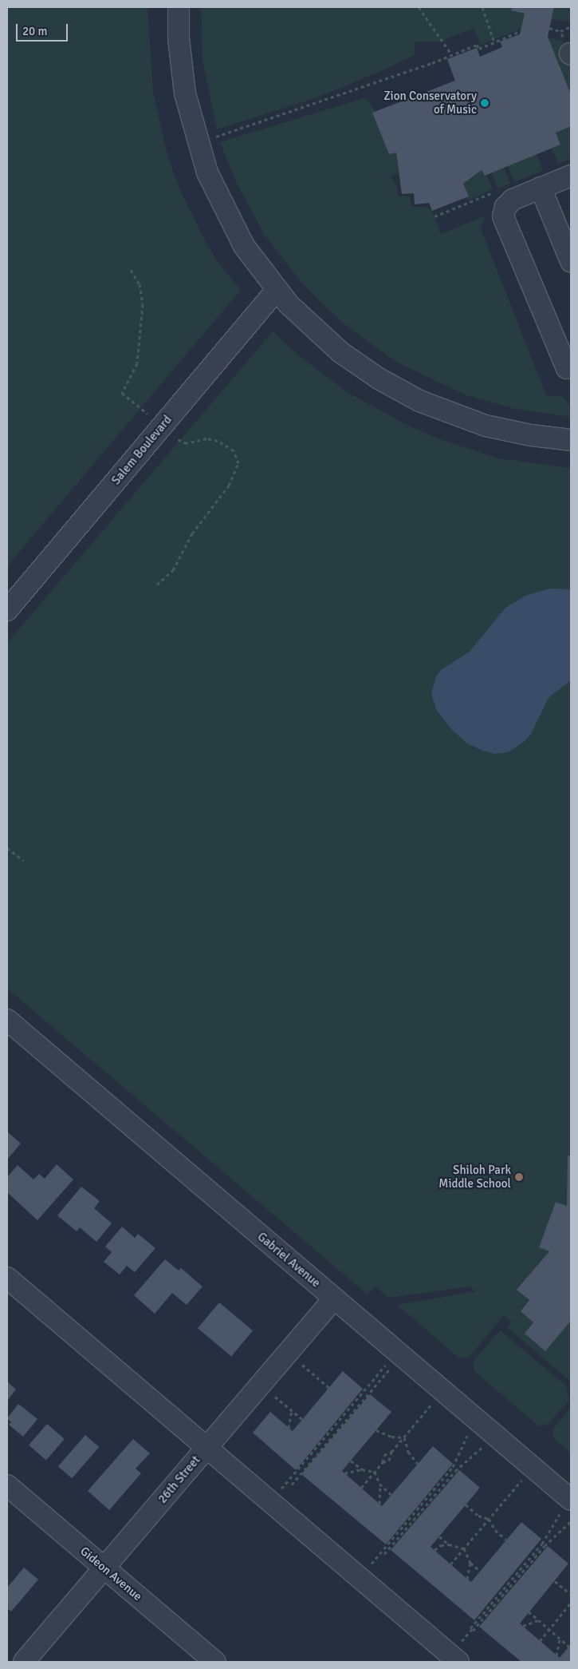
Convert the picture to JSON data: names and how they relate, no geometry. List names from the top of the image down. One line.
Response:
{"streets":{"street":["Salem Boulevard","Gabriel Avenue","26th Street","Gideon Avenue"]},"crossings":[["Gabriel Avenue","26th Street"],["26th Street","Gideon Avenue"]],"places":["Zion Conservatory of Music","Shiloh Park Middle School"],"scale_bar":"20 m"}
